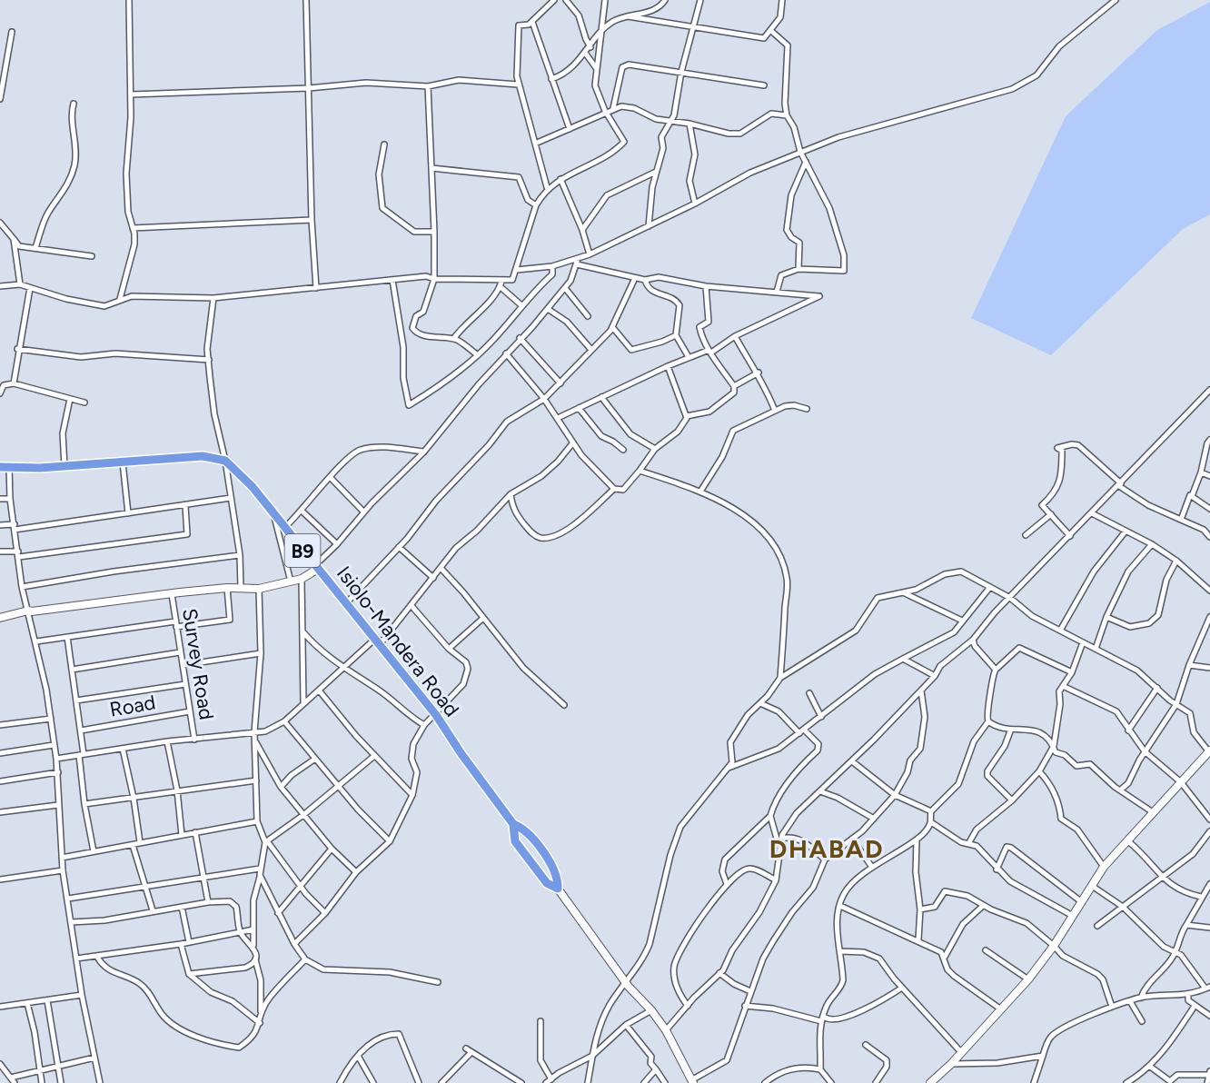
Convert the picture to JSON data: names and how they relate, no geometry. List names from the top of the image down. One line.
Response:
{"streets":{"highway":["B9","Isiolo-Mandera Road"],"street":["Survey Road","Road"]},"crossings":[["B9","Isiolo-Mandera Road"],["Survey Road","Road"]],"districts":["DHABAD"]}
